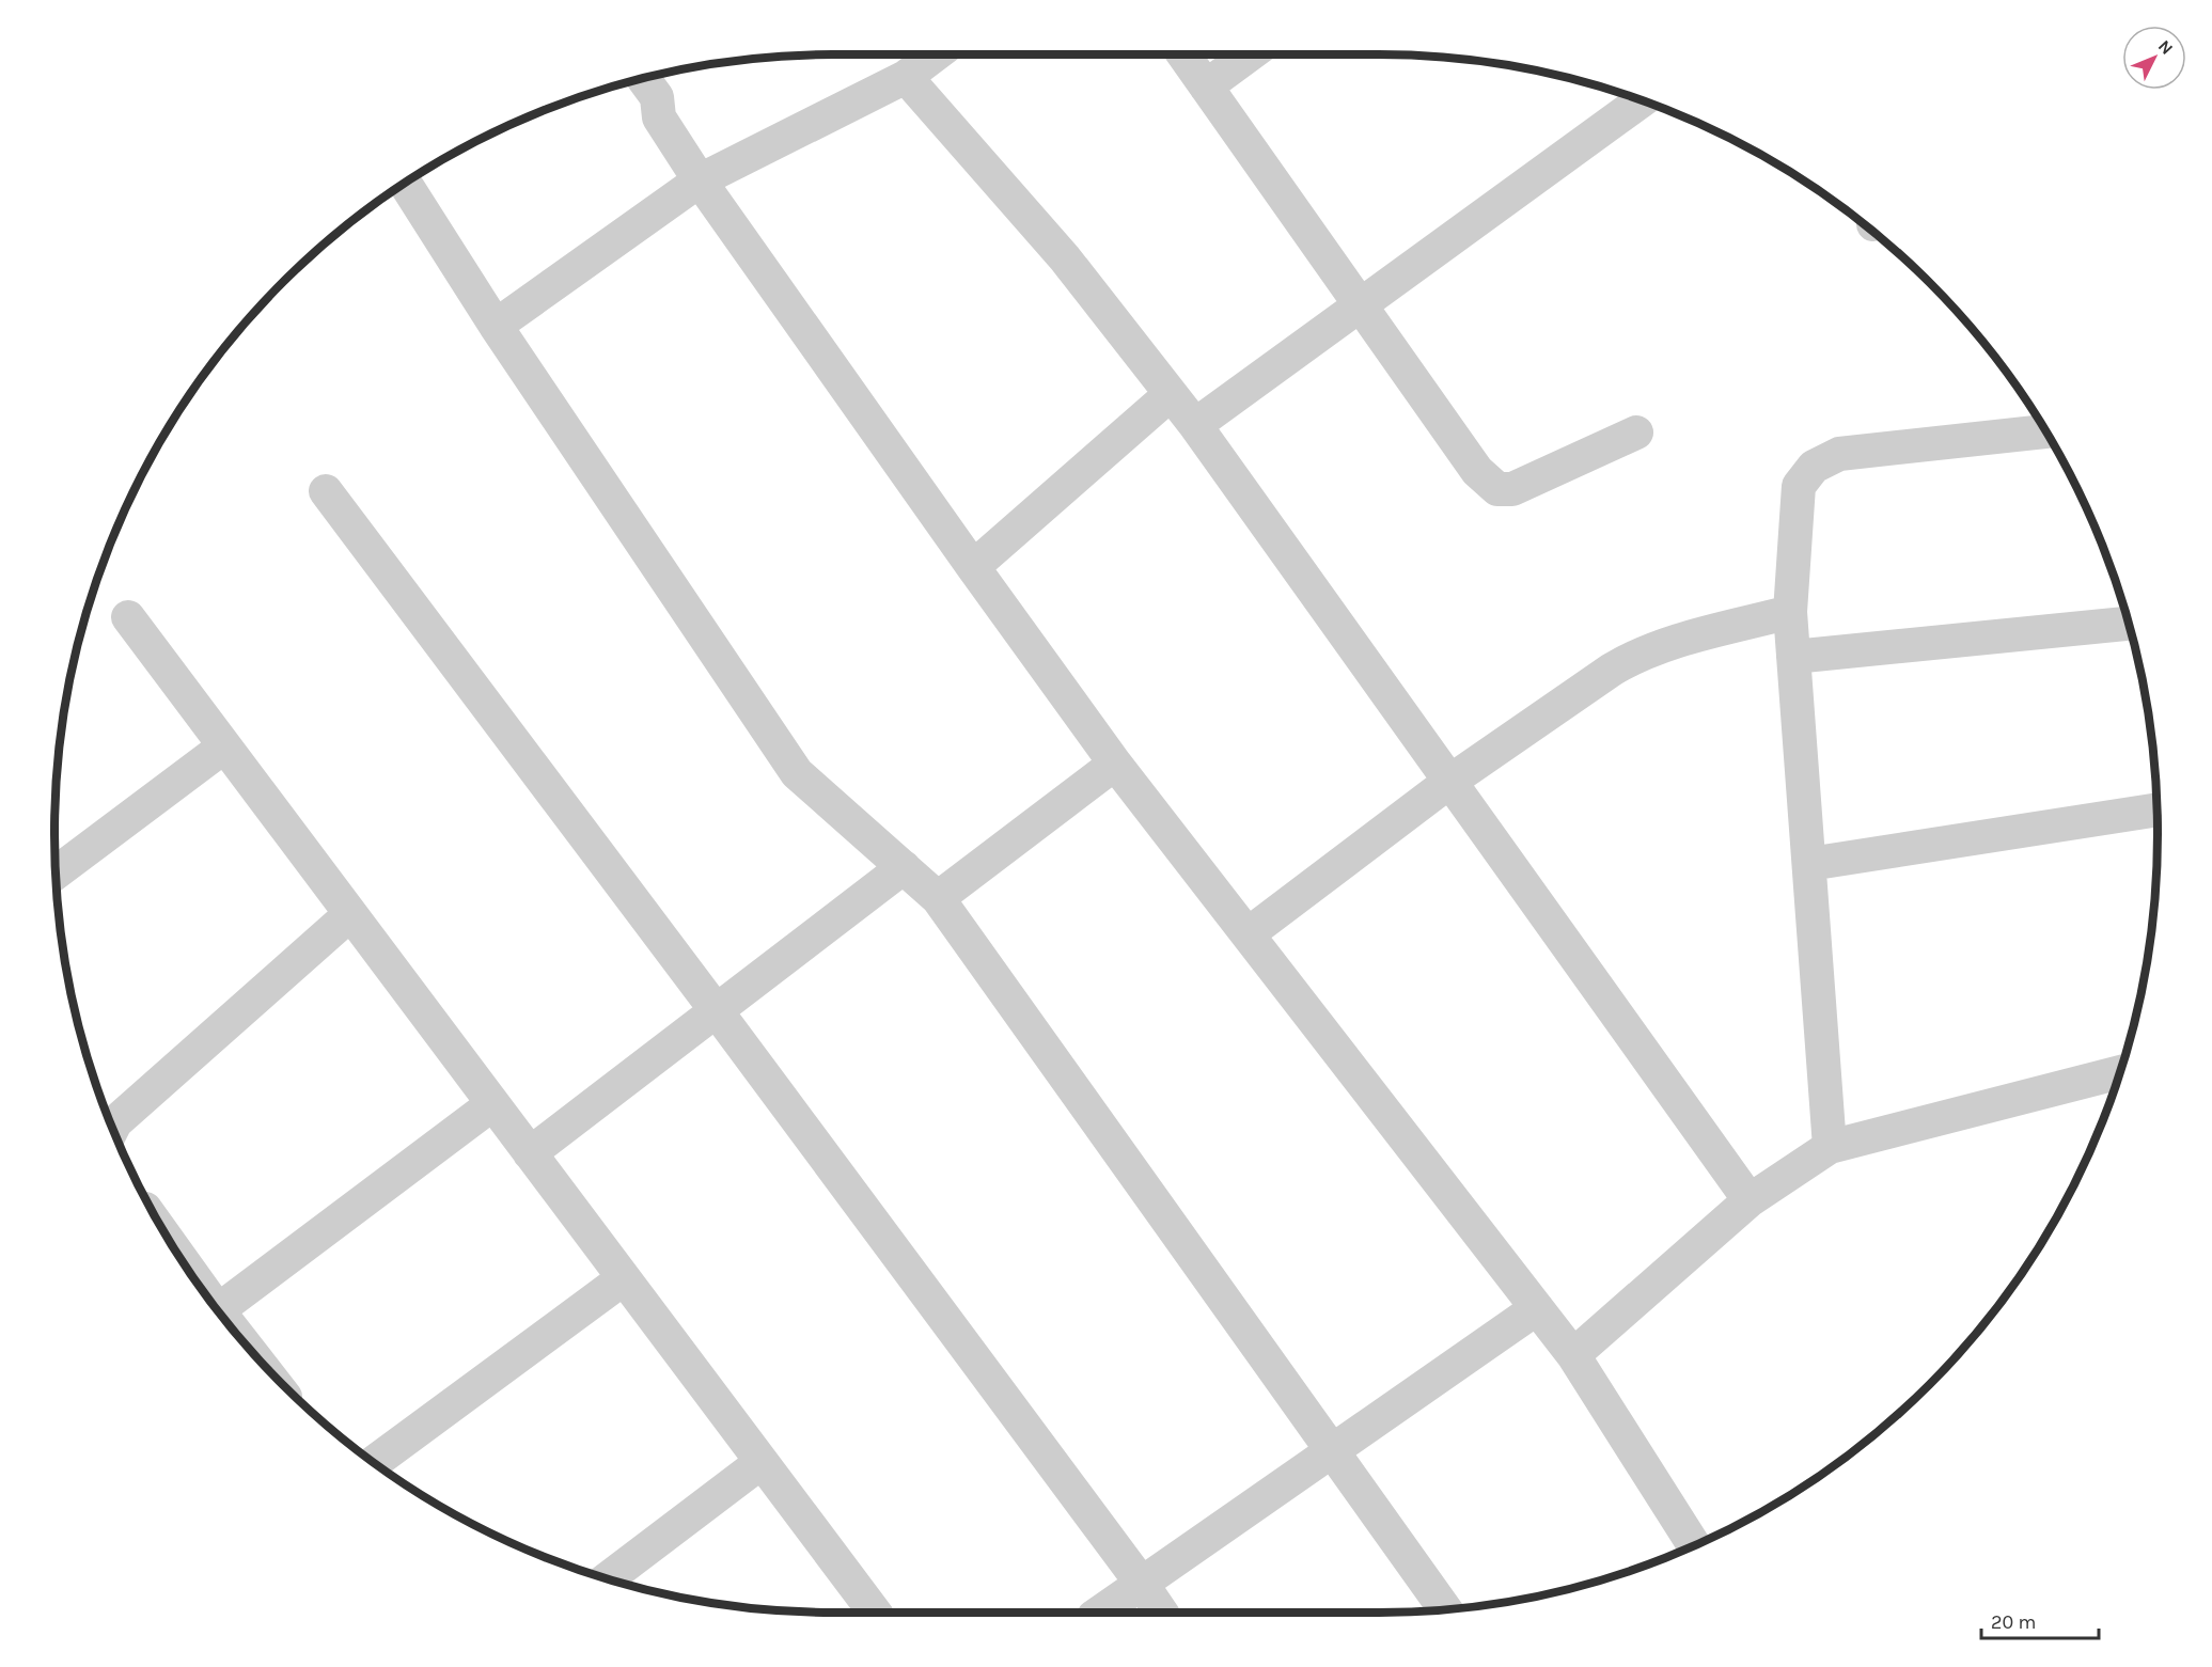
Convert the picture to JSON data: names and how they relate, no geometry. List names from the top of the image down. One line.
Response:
{"scale_bar":"20 m","north":"top right"}
